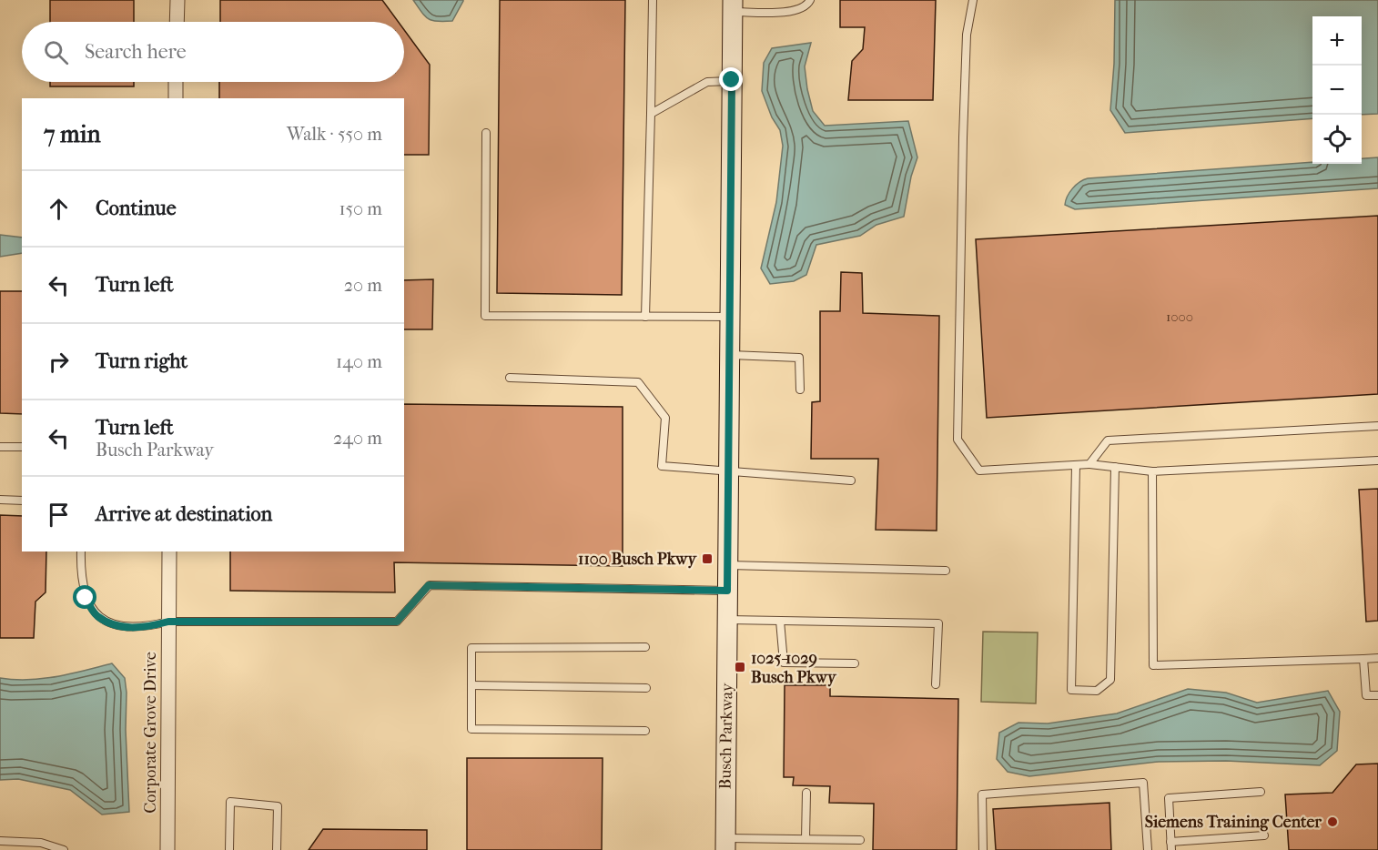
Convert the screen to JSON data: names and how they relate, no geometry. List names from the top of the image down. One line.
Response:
{"streets":{"street":["Corporate Grove Drive","Busch Parkway"]},"places":{"transit":["1100 Busch Pkwy","1025-1029 Busch Pkwy"],"other":["Siemens Training Center"]},"house_numbers":["1000"],"page":{"map_buttons":["+","−"],"search":"Search here","heading":["7 min","Walk · 550 m"],"list":[["Continue","150 m"],["Turn left","20 m"],["Turn right","140 m"],["Turn left","Busch Parkway","240 m"],"Arrive at destination"]}}
